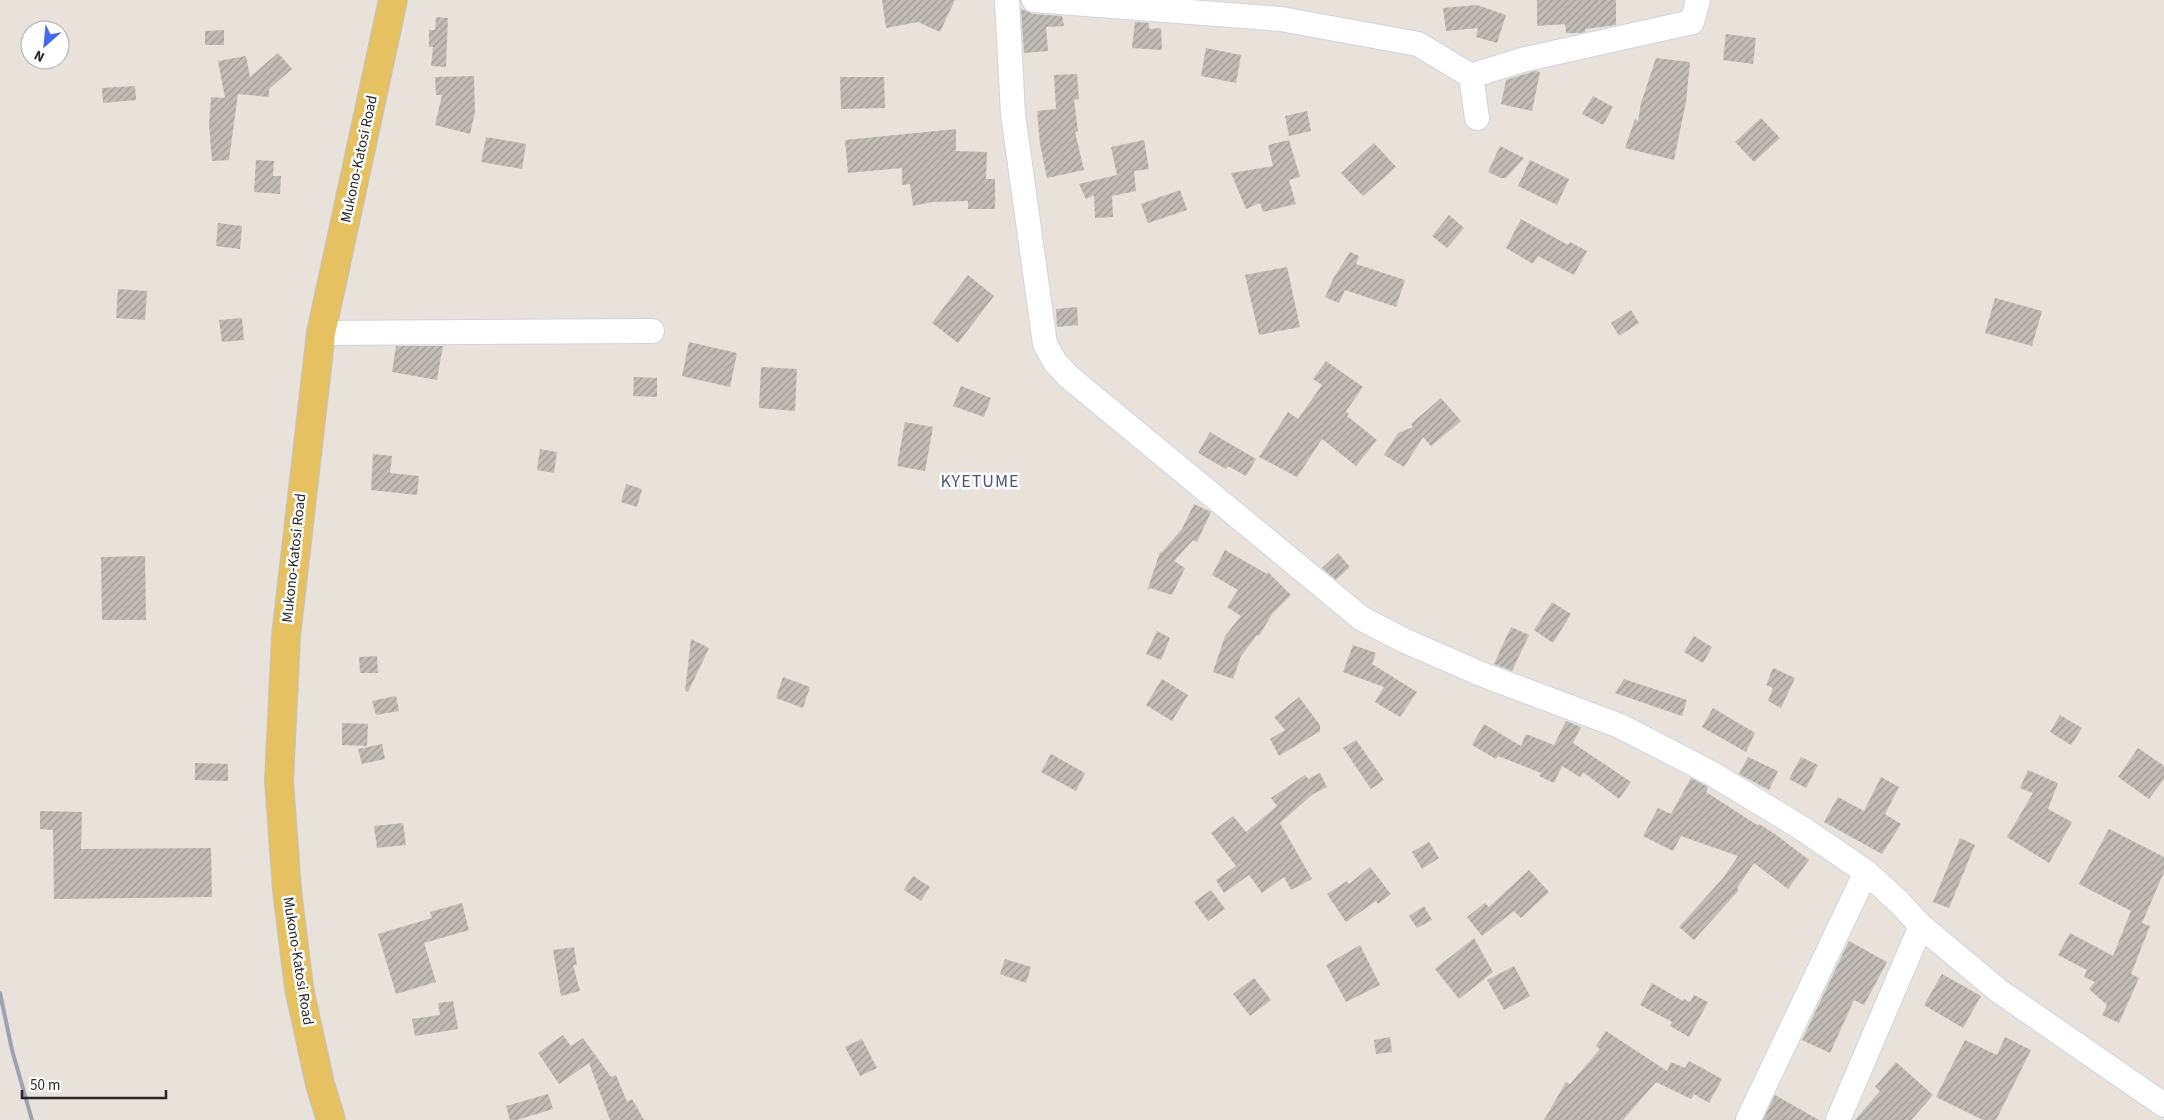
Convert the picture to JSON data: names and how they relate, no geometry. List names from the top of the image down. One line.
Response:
{"streets":{"main road":["Mukono-Katosi Road"]},"districts":["KYETUME"],"scale_bar":"50 m","north":"bottom left"}
